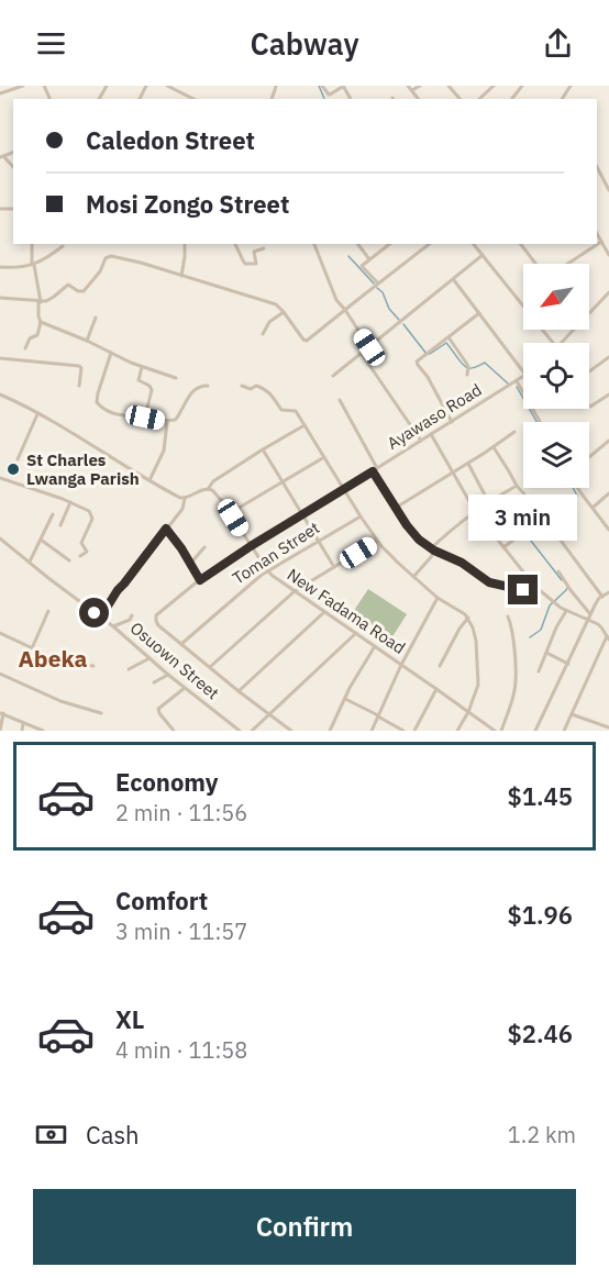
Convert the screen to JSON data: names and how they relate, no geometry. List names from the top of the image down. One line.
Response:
{"streets":{"street":["Ayawaso Road","Toman Street","New Fadama Road","Osuown Street"]},"crossings":[["Ayawaso Road","Toman Street"],["Ayawaso Road","New Fadama Road"],["Toman Street","New Fadama Road"]],"districts":["Abeka"],"places":["St Charles Lwanga Parish"],"north":"bottom left","page":{"header":"Cabway","banner":["Caledon Street","Mosi Zongo Street"],"bubble":"3 min","list":[{"name":"Economy","note":"2 min · 11:56","value":"$1.45"},{"name":"Comfort","note":"3 min · 11:57","value":"$1.96"},{"name":"XL","note":"4 min · 11:58","value":"$2.46"}],"pay":["Cash","1.2 km"],"buttons":"Confirm"}}
